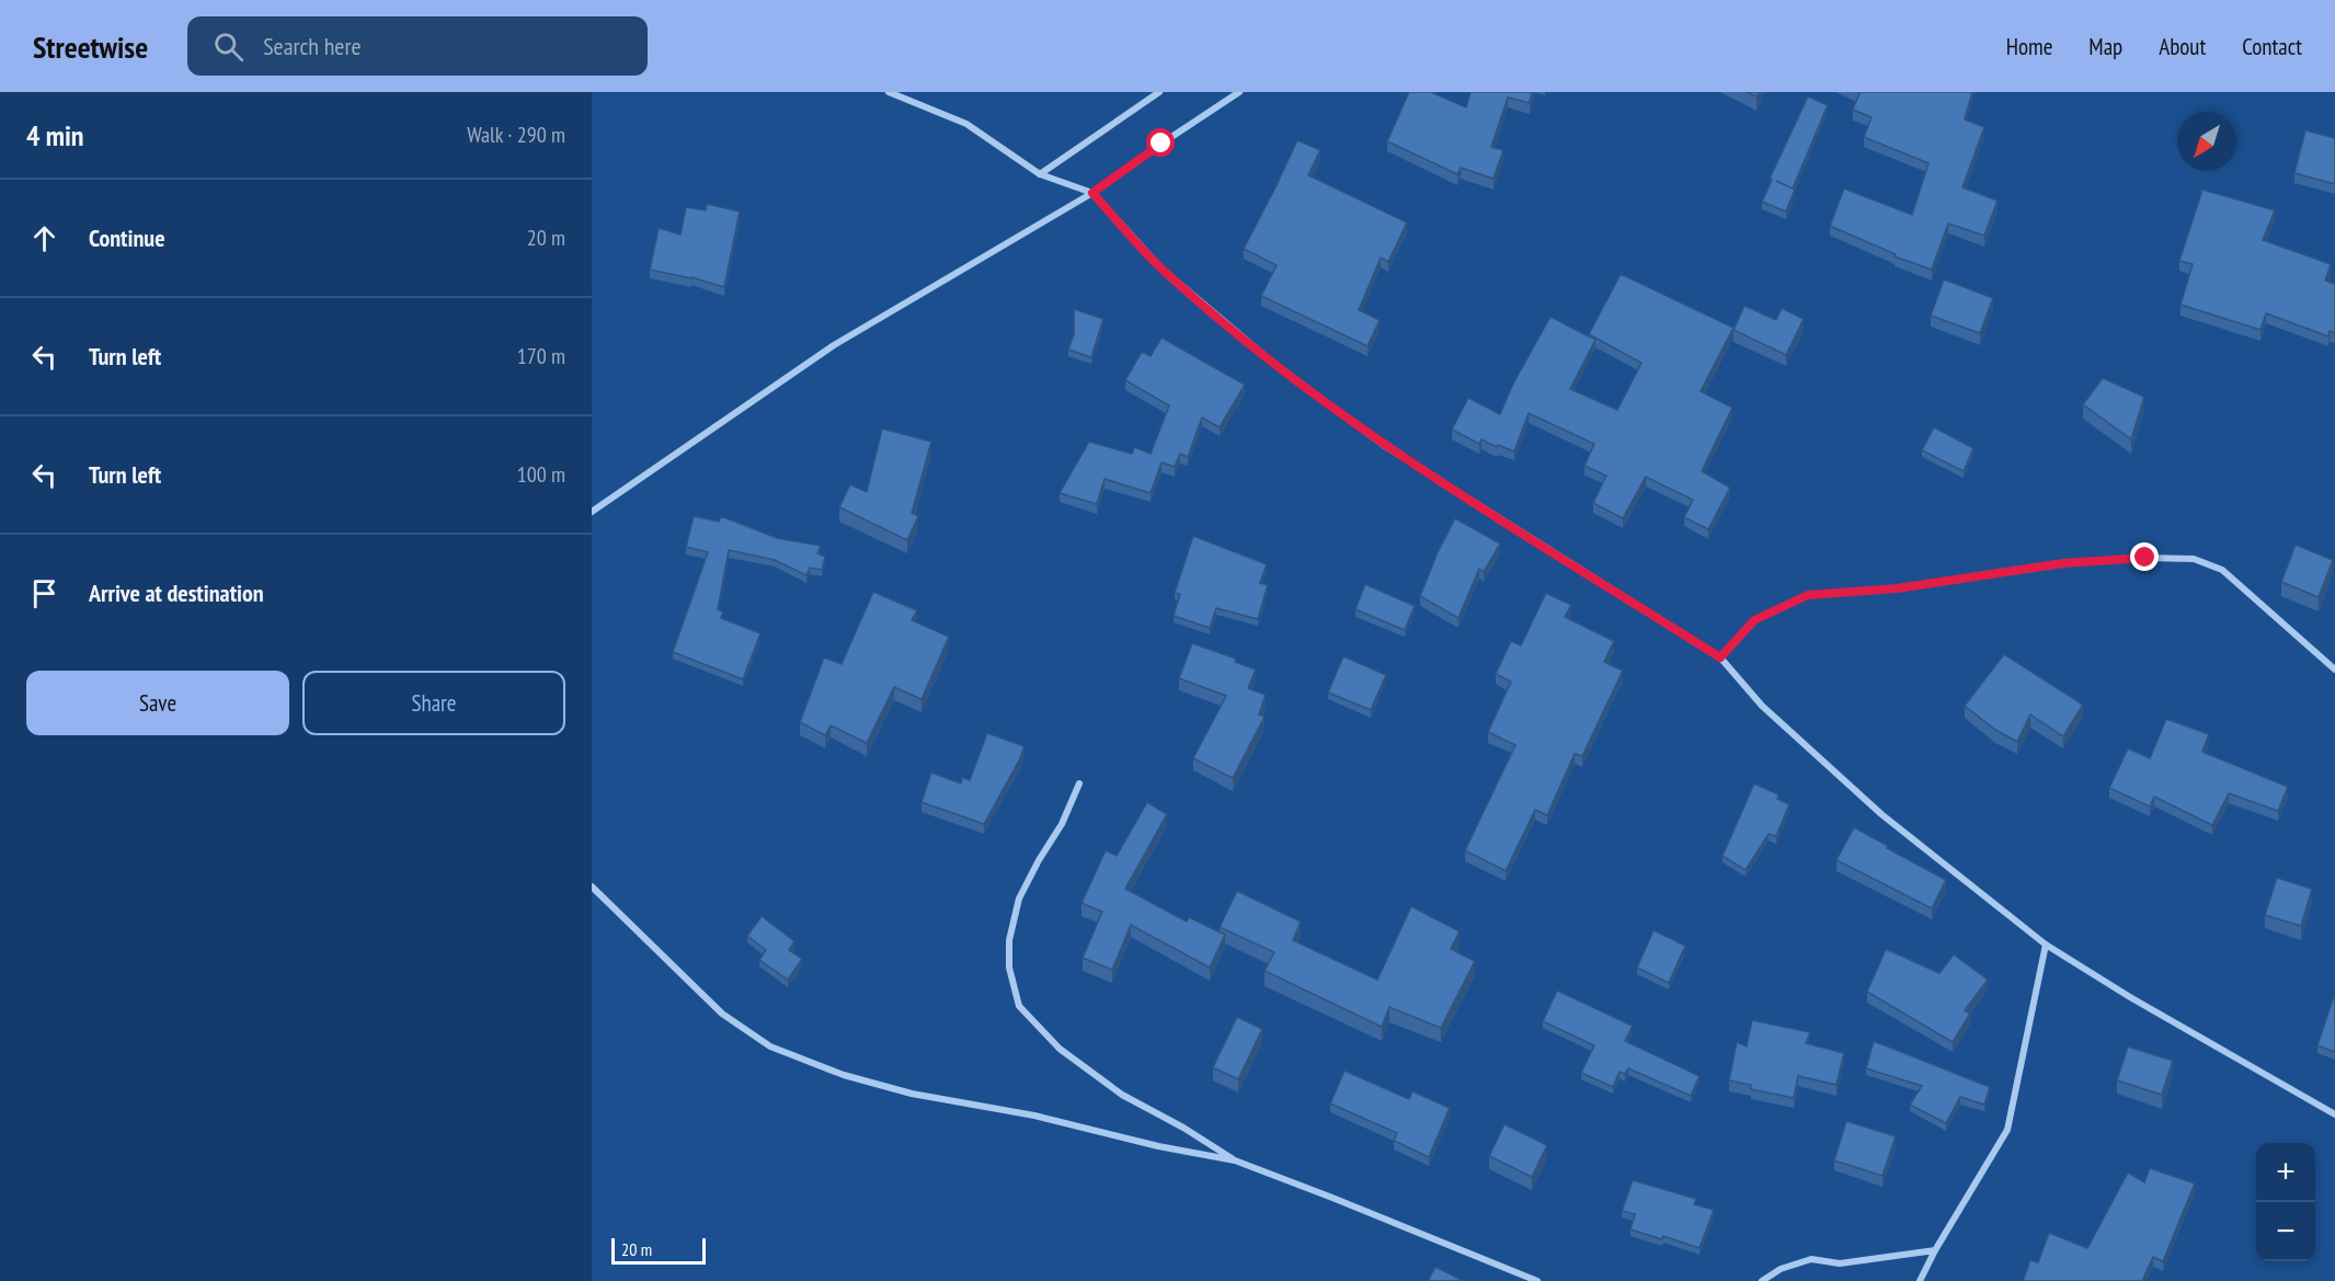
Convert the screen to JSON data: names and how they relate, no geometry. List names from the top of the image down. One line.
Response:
{"scale_bar":"20 m","north":"bottom left","page":{"header":"Streetwise","search":"Search here","nav":["Home","Map","About","Contact"],"heading":["4 min","Walk · 290 m"],"list":[["Continue","20 m"],["Turn left","170 m"],["Turn left","100 m"],"Arrive at destination"],"buttons":["Save","Share"],"map_buttons":["+","−"],"scale":"20 m"}}
